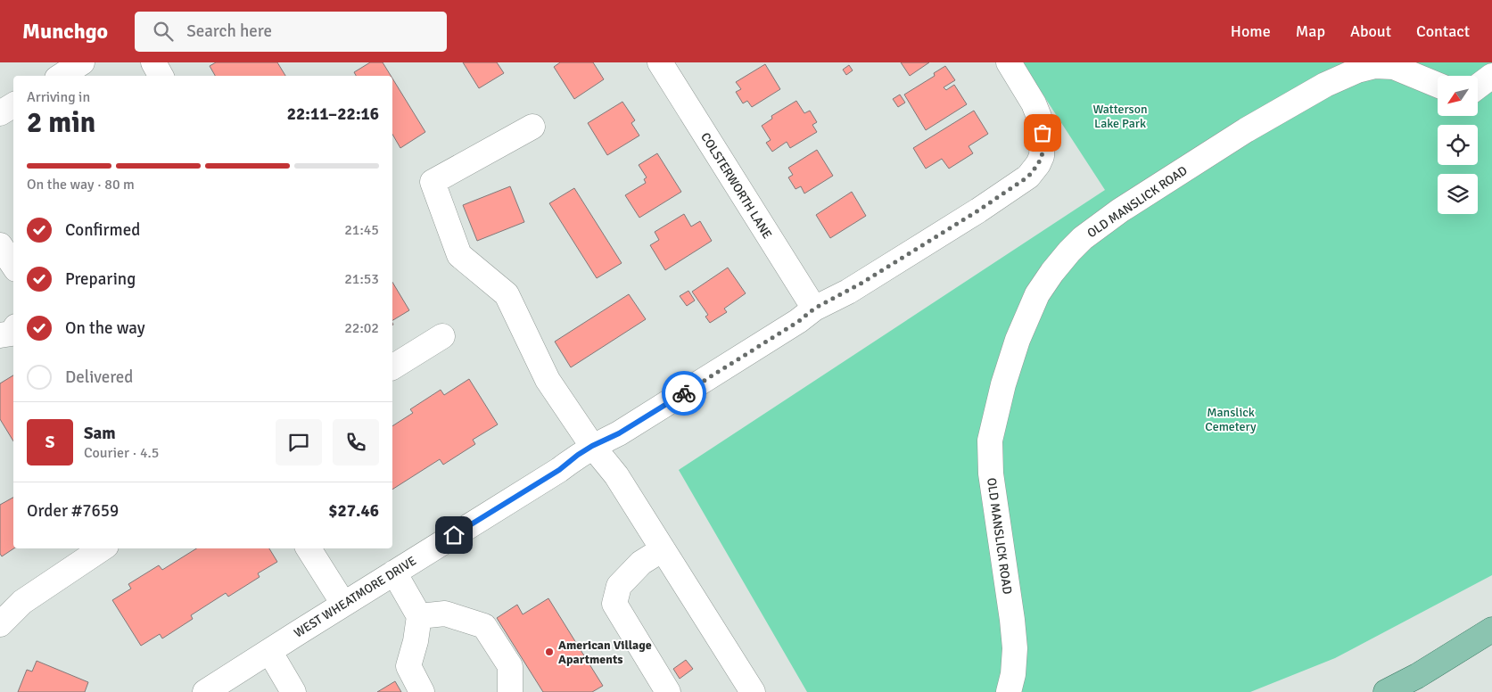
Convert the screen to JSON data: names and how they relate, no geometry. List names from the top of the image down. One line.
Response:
{"streets":{"street":["COLSTERWORTH LANE","OLD MANSLICK ROAD","WEST WHEATMORE DRIVE"]},"crossings":[["COLSTERWORTH LANE","WEST WHEATMORE DRIVE"]],"parks":["Watterson Lake Park","Manslick Cemetery"],"places":["American Village Apartments"],"north":"bottom left","page":{"header":"Munchgo","search":"Search here","nav":["Home","Map","About","Contact"],"heading":["2 min","Arriving in","22:11–22:16"],"panel":["Sam","Courier · 4.5","Order #7659","$27.46"],"bar":"On the way · 80 m","list":[["Confirmed","21:45"],["Preparing","21:53"],["On the way","22:02"],"Delivered"],"round":"S"}}
